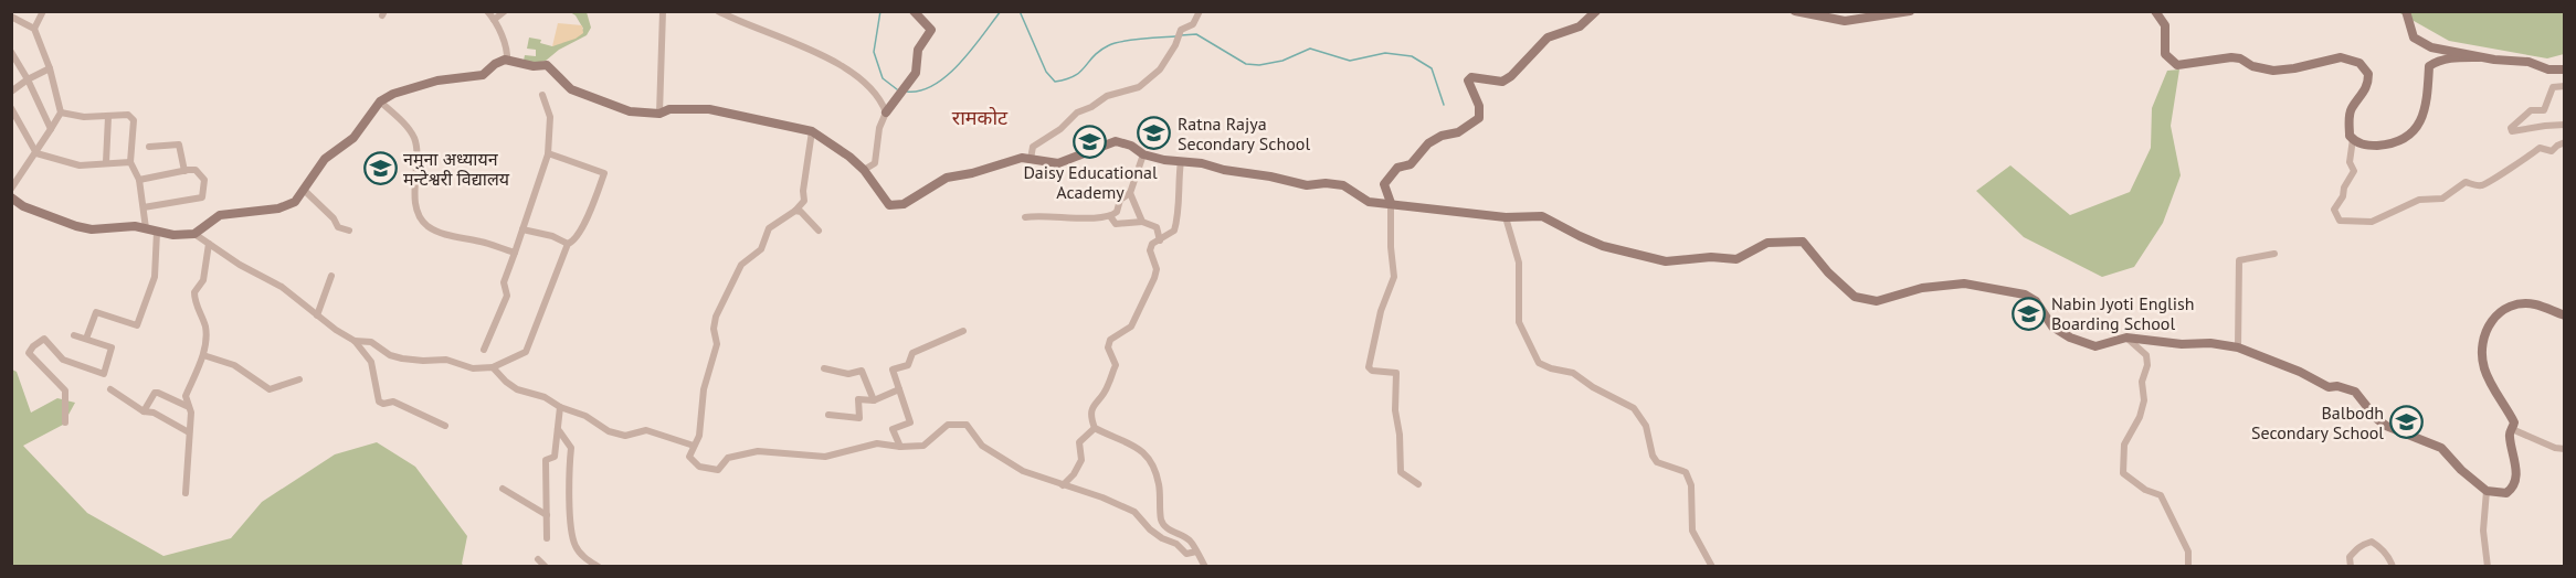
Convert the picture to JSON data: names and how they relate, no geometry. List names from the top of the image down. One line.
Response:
{"districts":["रामकोट"],"places":{"school or university":["Ratna Rajya Secondary School","Daisy Educational Academy","नमुना अध्यायन मन्टेश्वरी विद्यालय","Nabin Jyoti English Boarding School","Balbodh Secondary School"]}}
